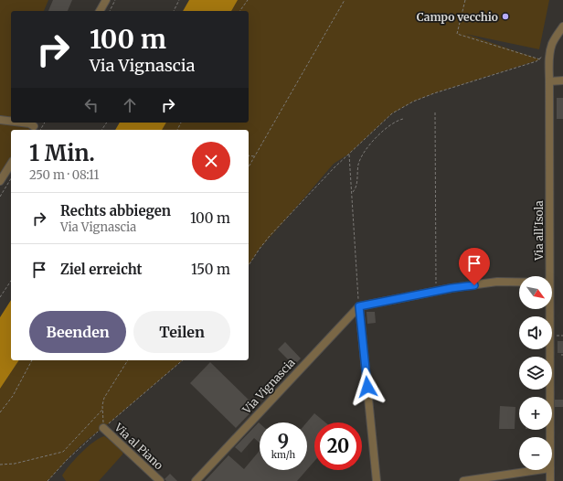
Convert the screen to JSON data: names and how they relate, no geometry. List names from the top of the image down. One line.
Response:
{"streets":{"street":["Via all'Isola","Via Vignascia","Via al Piano"]},"places":["Campo vecchio"],"north":"bottom right","page":{"turn":["100 m","Via Vignascia"],"heading":["1 Min.","250 m · 08:11"],"list":[{"name":"Rechts abbiegen","note":"Via Vignascia","value":"100 m"},{"name":"Ziel erreicht","value":"150 m"}],"map_buttons":["+","−"],"buttons":["Beenden","Teilen"],"speed":"9 km/h","limit":"20"}}
